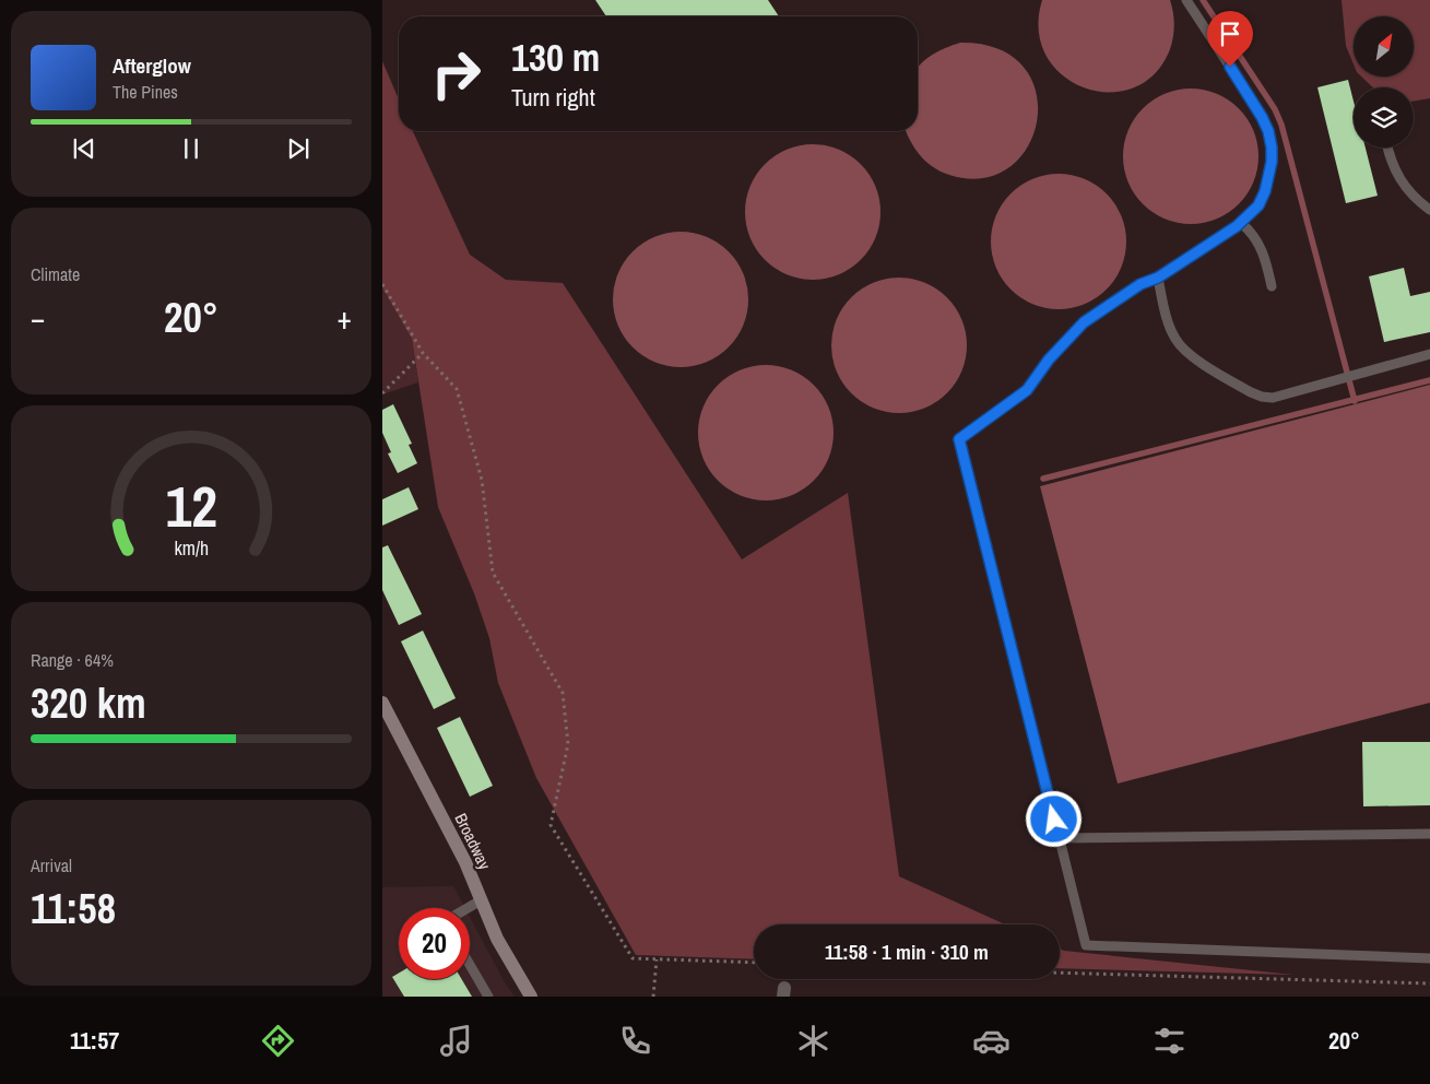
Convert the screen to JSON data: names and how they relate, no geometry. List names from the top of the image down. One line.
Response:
{"streets":{"street":["Broadway"]},"north":"top right","page":{"turn":["130 m","Turn right"],"song":["Afterglow","The Pines"],"tile":["Climate",["Range · 64%","320 km"],["Arrival","11:58"]],"heat":["−","20°","+"],"limit":"20","trip":"11:58 · 1 min · 310 m","tabs":["11:57","20°"],"gauge":["12","km/h"]}}
